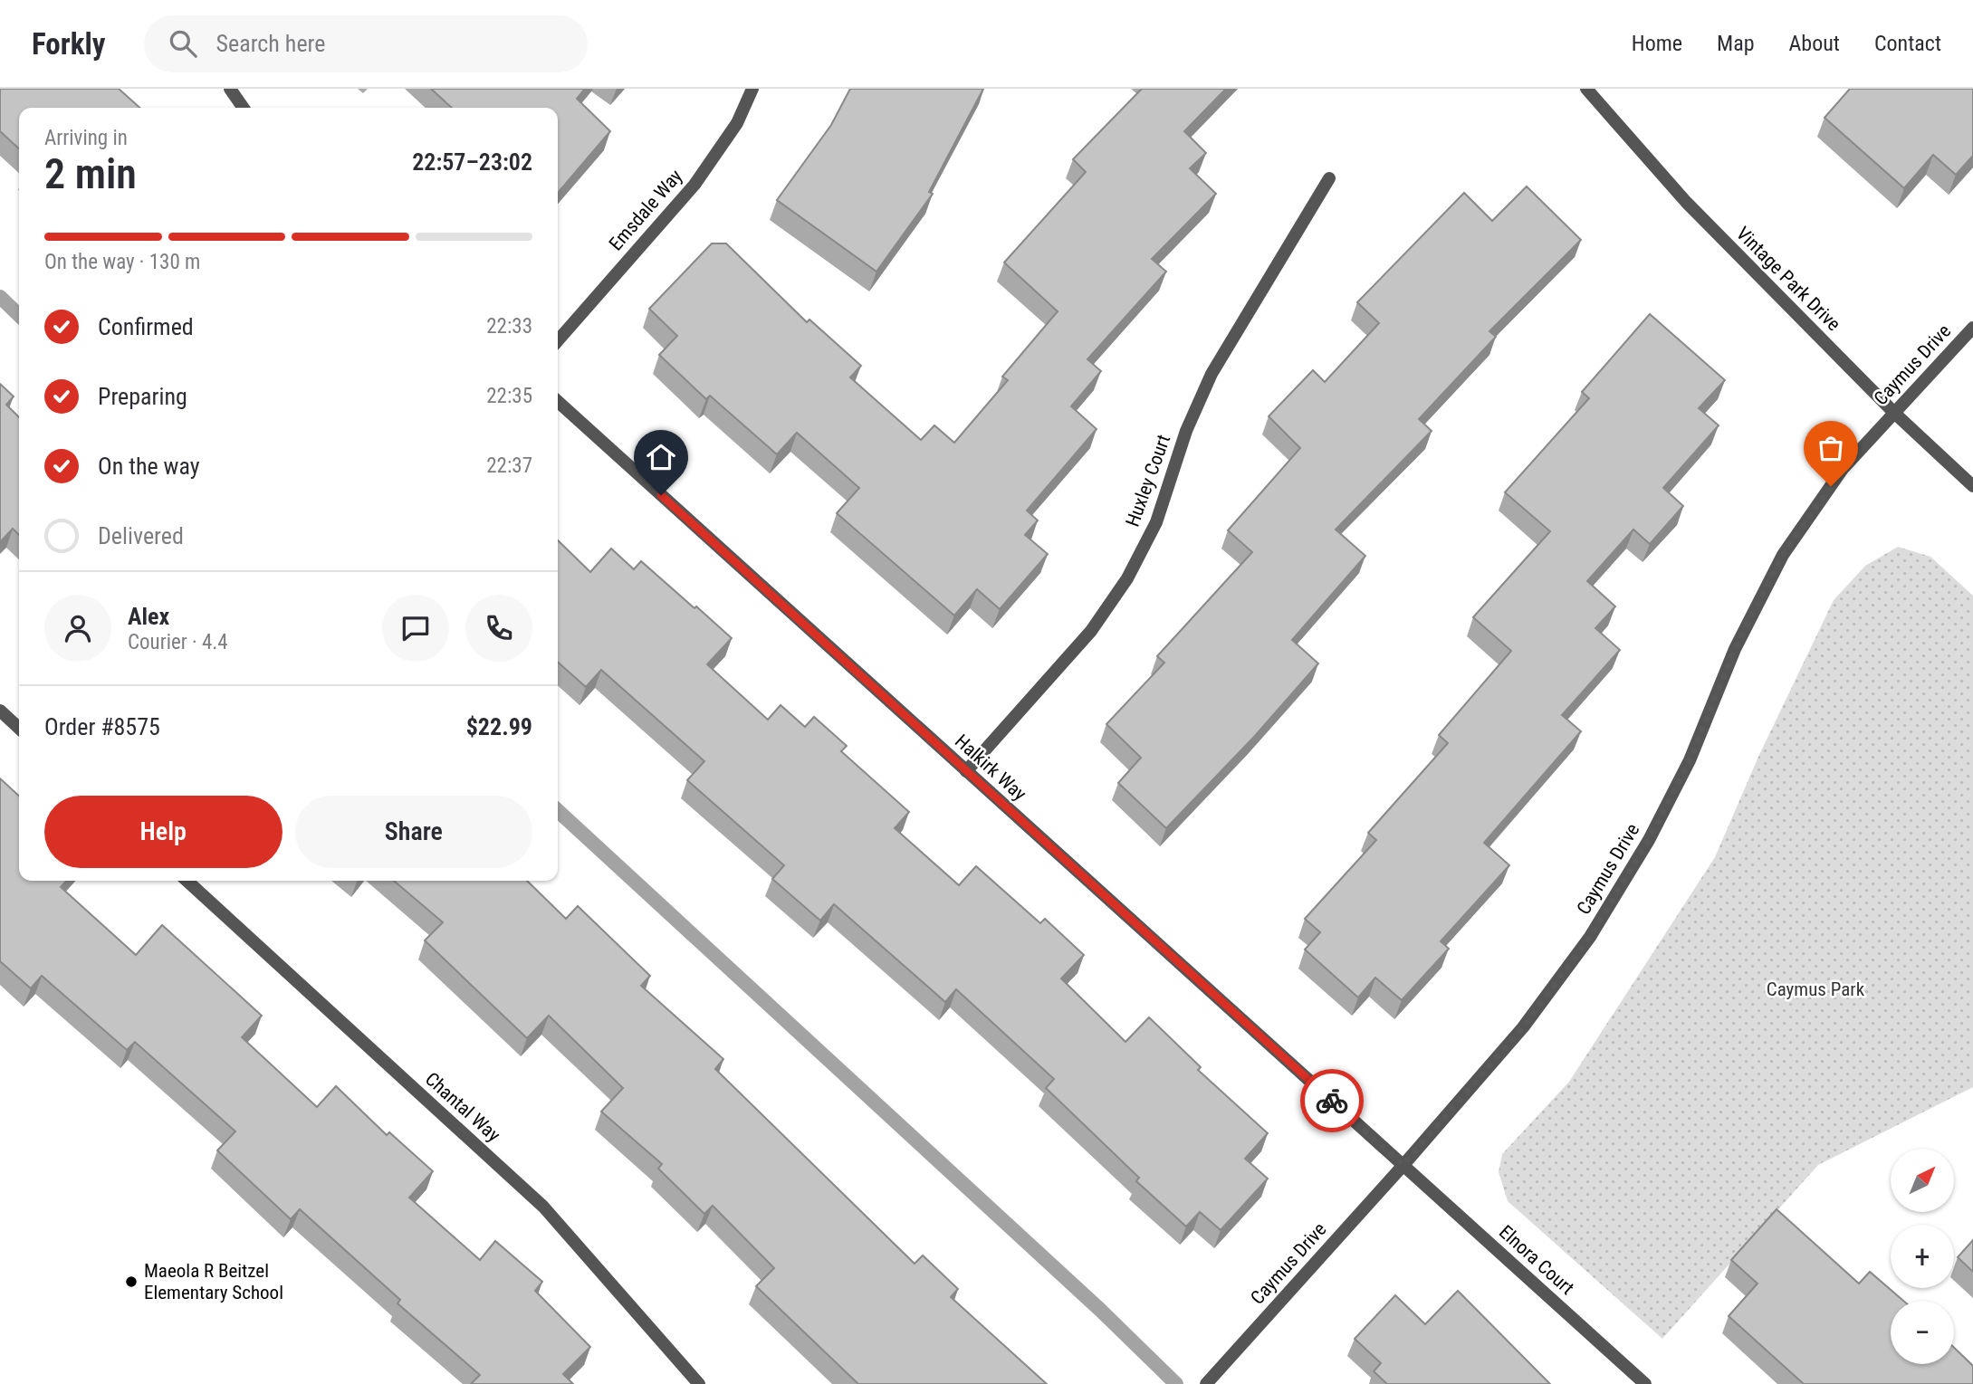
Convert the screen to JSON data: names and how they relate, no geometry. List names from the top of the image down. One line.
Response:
{"streets":{"street":["Emsdale Way","Vintage Park Drive","Caymus Drive","Huxley Court","Halkirk Way","Chantal Way","Elnora Court"]},"crossings":[["Vintage Park Drive","Caymus Drive"],["Caymus Drive","Halkirk Way"],["Caymus Drive","Elnora Court"],["Huxley Court","Halkirk Way"],["Halkirk Way","Elnora Court"]],"parks":["Caymus Park"],"places":["Maeola R Beitzel Elementary School"],"north":"top right","page":{"header":"Forkly","search":"Search here","nav":["Home","Map","About","Contact"],"heading":["2 min","Arriving in","22:57–23:02"],"panel":["Alex","Courier · 4.4","Order #8575","$22.99"],"bar":"On the way · 130 m","list":[["Confirmed","22:33"],["Preparing","22:35"],["On the way","22:37"],"Delivered"],"buttons":["Help","Share"],"map_buttons":["+","−"]}}
